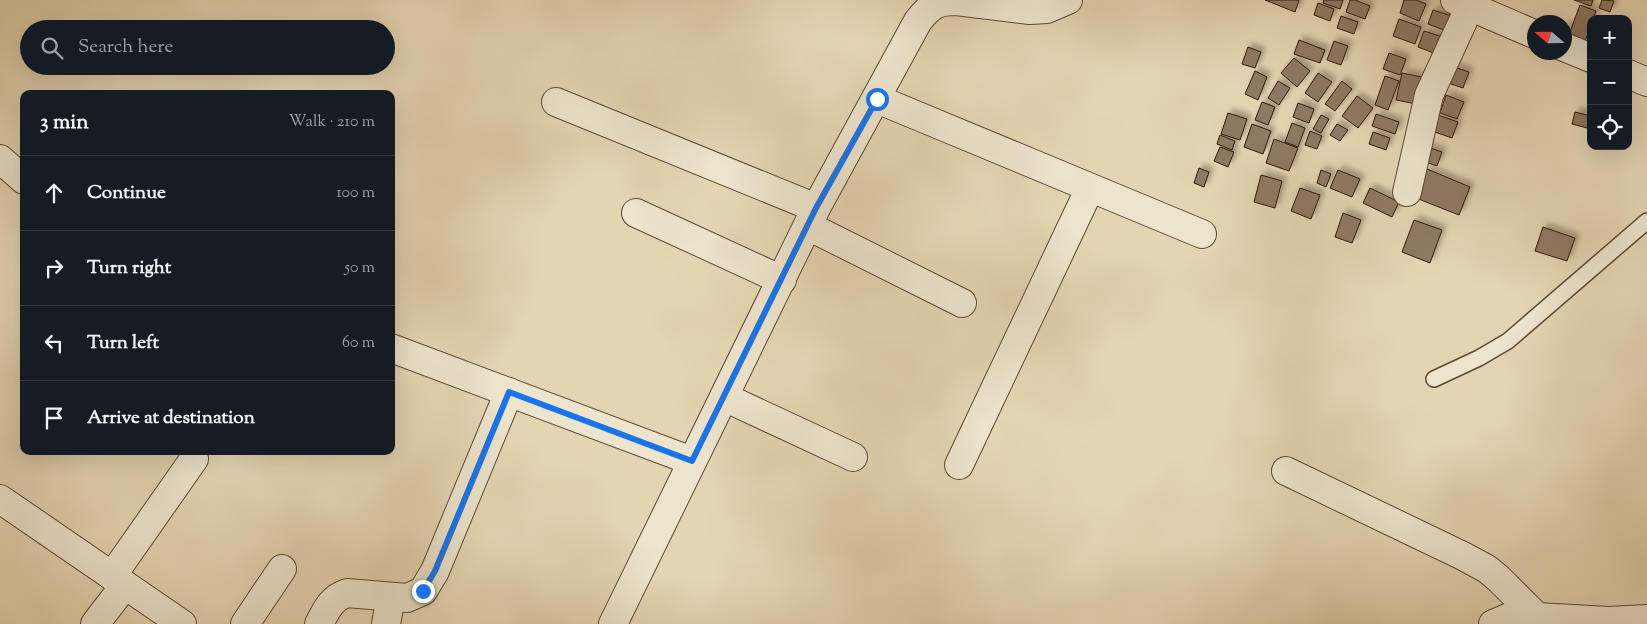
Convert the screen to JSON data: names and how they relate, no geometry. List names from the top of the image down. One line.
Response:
{"north":"left","page":{"map_buttons":["+","−"],"search":"Search here","heading":["3 min","Walk · 210 m"],"list":[["Continue","100 m"],["Turn right","50 m"],["Turn left","60 m"],"Arrive at destination"]}}
